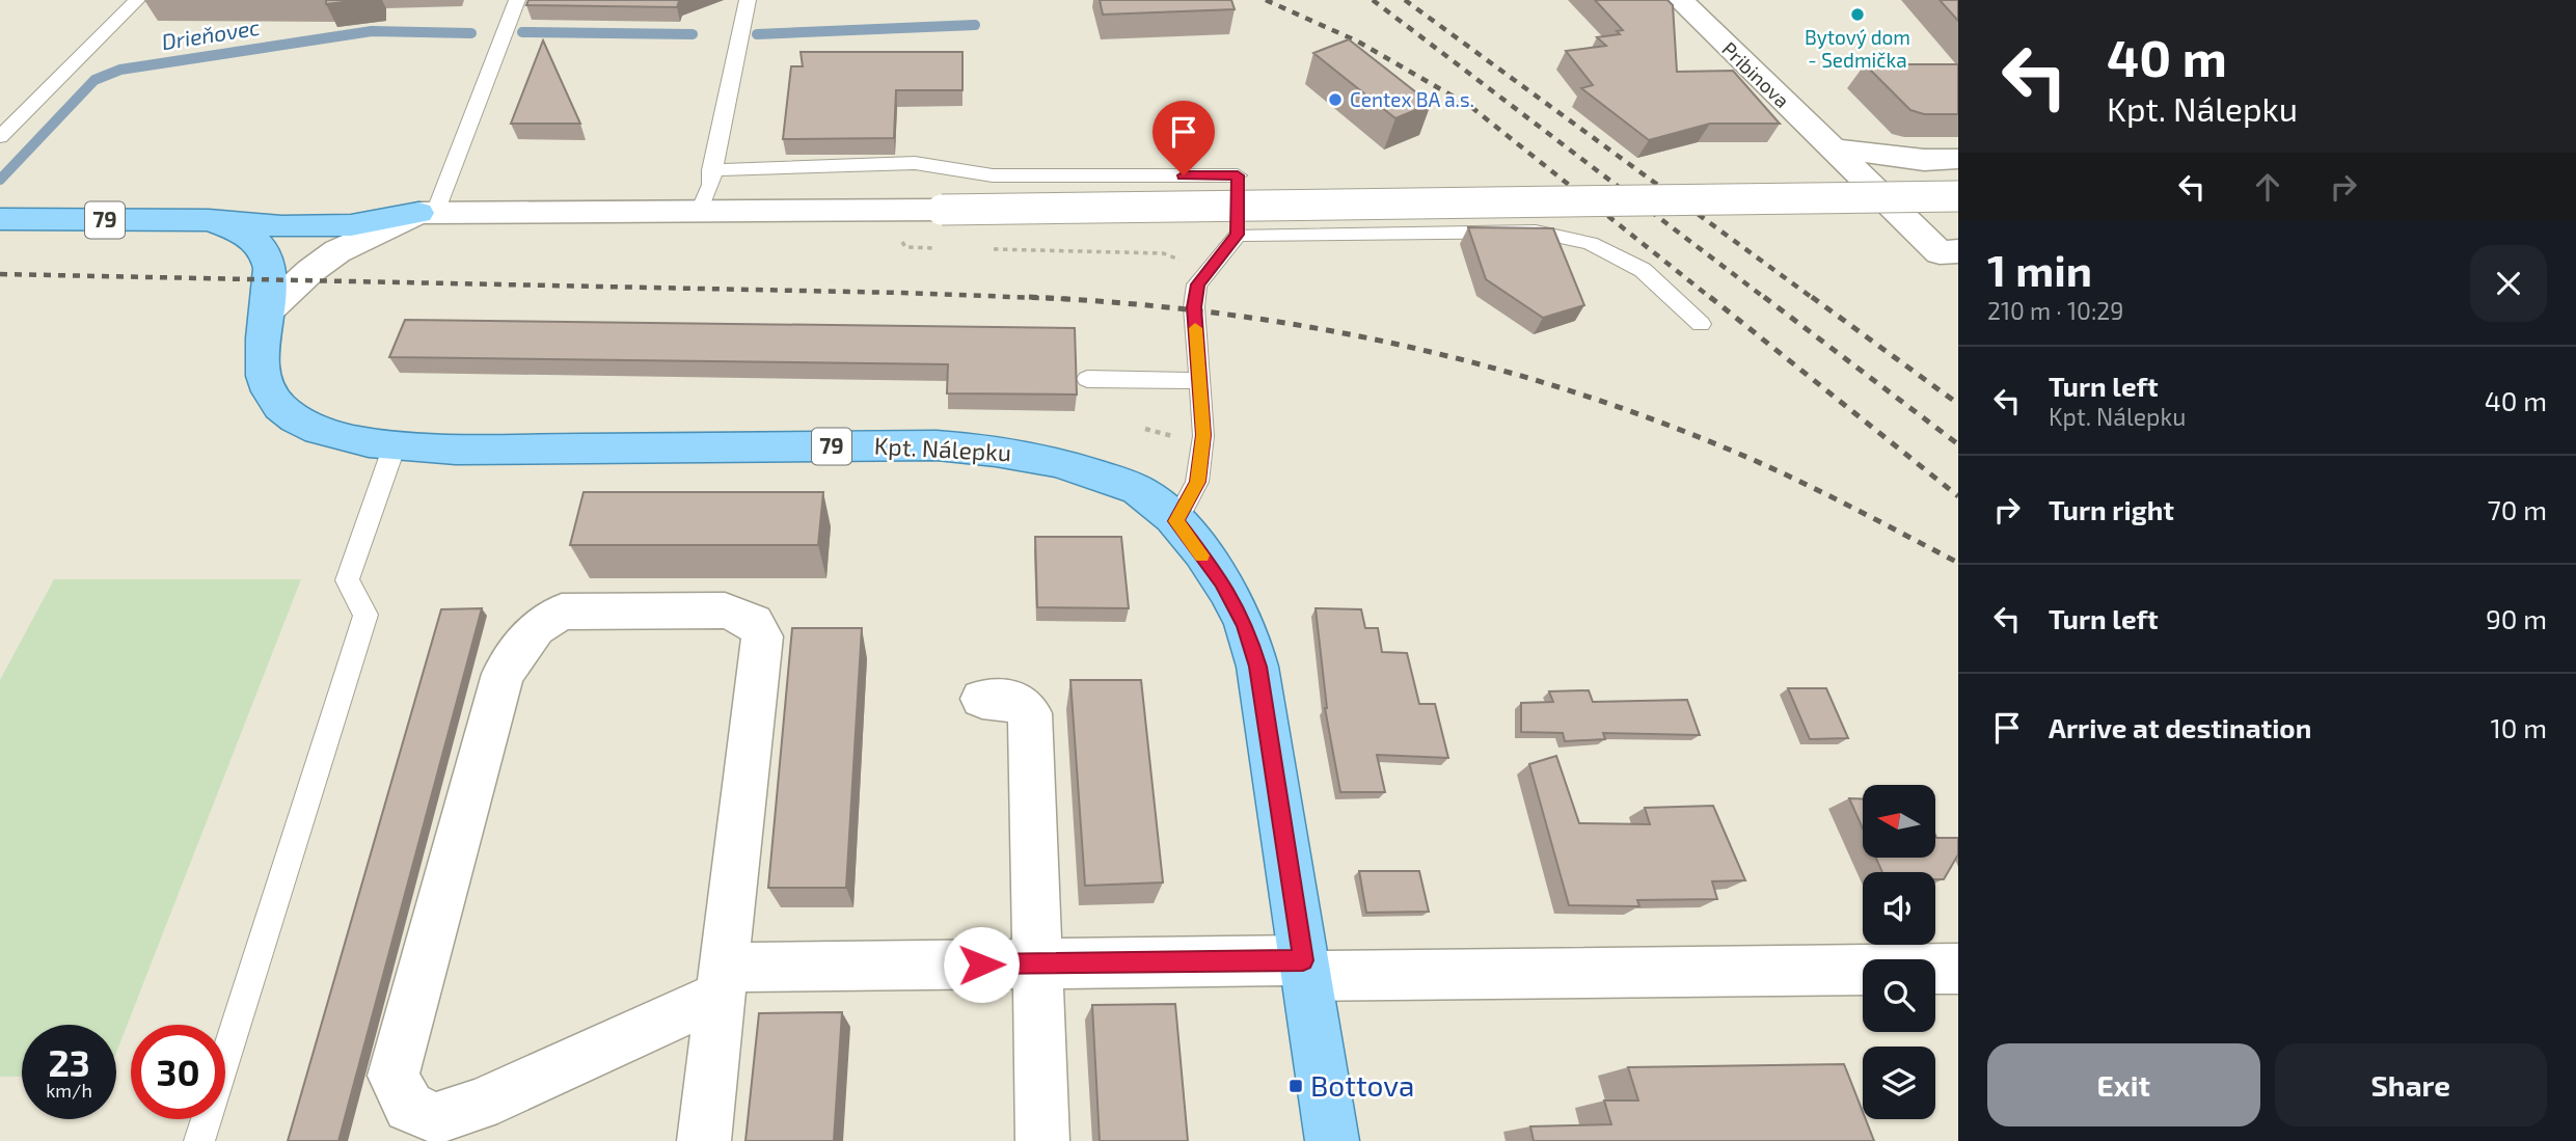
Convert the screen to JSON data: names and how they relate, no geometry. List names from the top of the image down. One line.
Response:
{"streets":{"main road":["79","Kpt. Nálepku"],"street":["Pribinova"]},"crossings":[["79","Kpt. Nálepku"]],"water":["Drieňovec"],"places":{"other":["Bytový dom - Sedmička","Centex BA a.s."],"transit":["Bottova"]},"north":"left","page":{"turn":["40 m","Kpt. Nálepku"],"heading":["1 min","210 m · 10:29"],"list":[{"name":"Turn left","note":"Kpt. Nálepku","value":"40 m"},{"name":"Turn right","value":"70 m"},{"name":"Turn left","value":"90 m"},{"name":"Arrive at destination","value":"10 m"}],"speed":"23 km/h","limit":"30","buttons":["Exit","Share"]}}
